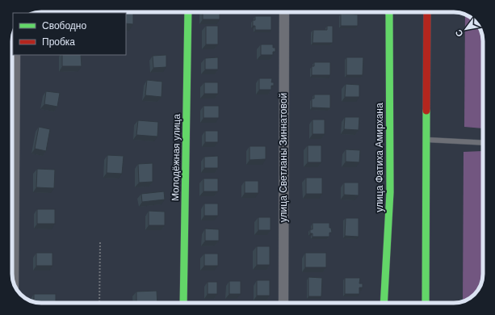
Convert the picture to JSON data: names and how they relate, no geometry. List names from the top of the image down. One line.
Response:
{"streets":{"street":["Молодёжная улица","улица Светланы Зиннатовой","улица Фатиха Амирхана"]},"legend":["Свободно","Пробка"],"north":"bottom left"}
